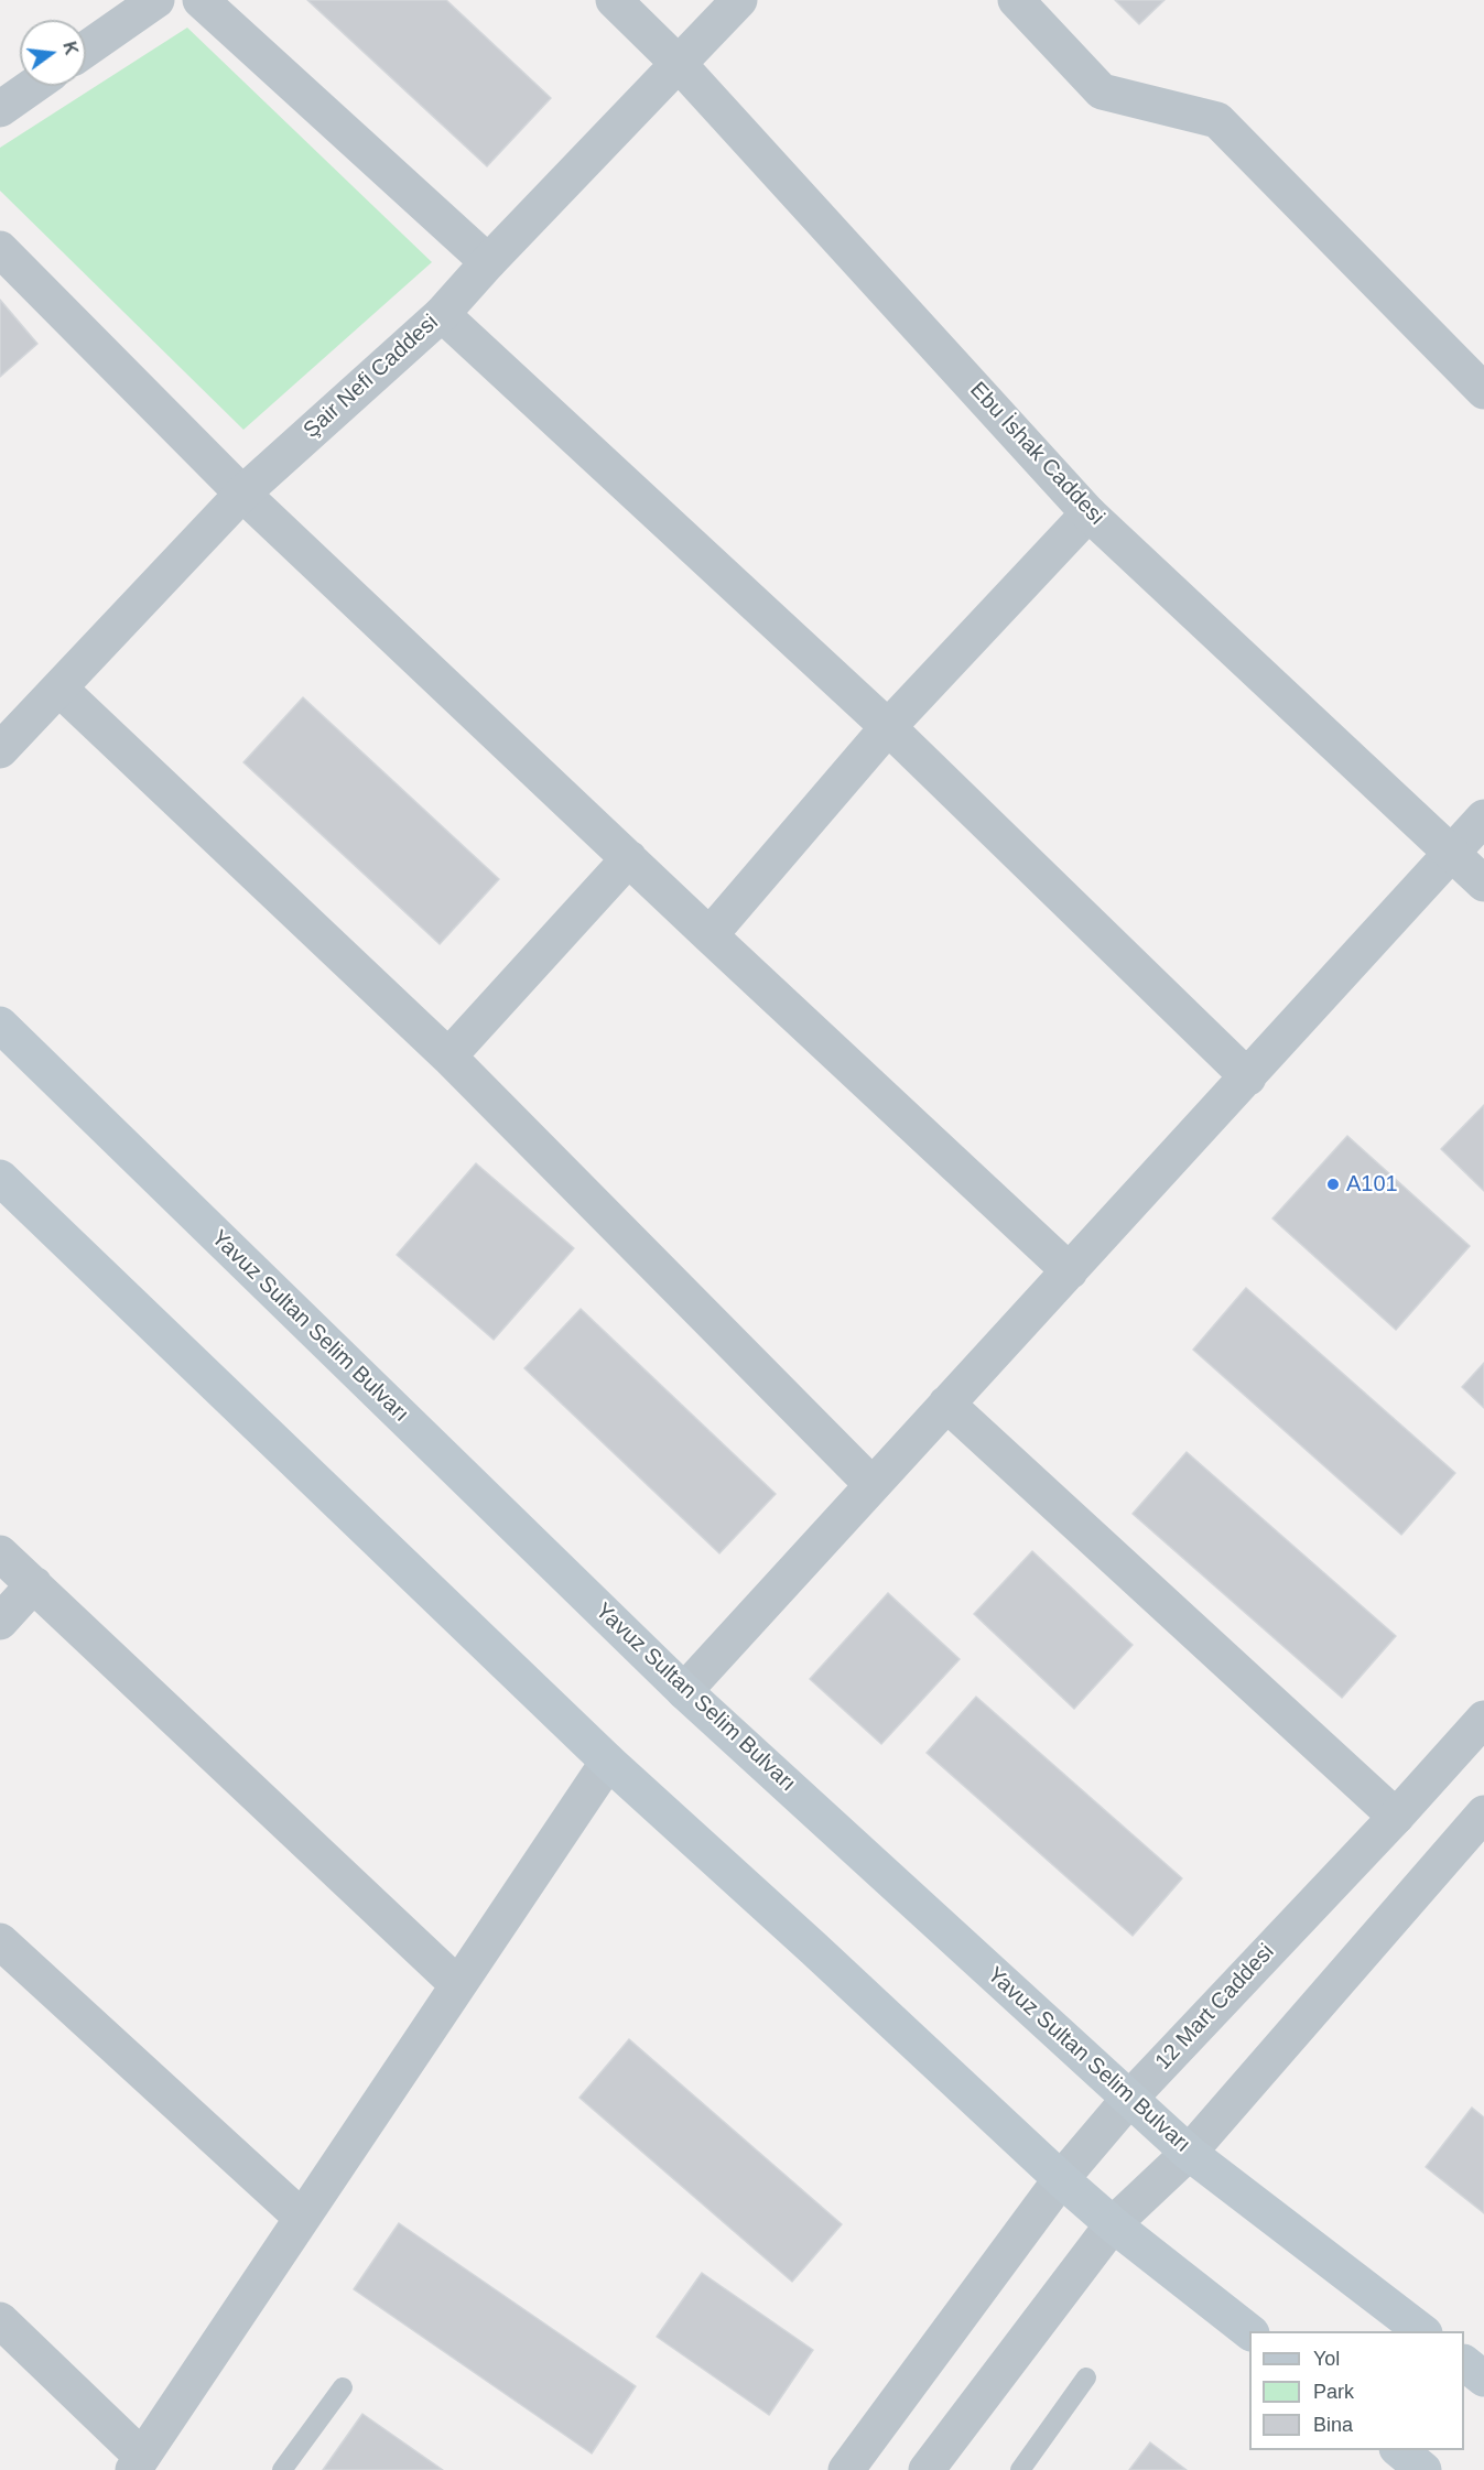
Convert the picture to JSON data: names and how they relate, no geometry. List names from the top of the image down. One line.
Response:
{"streets":{"main road":["Yavuz Sultan Selim Bulvarı"],"street":["Şair Nefi Caddesi","Ebu İshak Caddesi","12 Mart Caddesi"]},"crossings":[["Şair Nefi Caddesi","Ebu İshak Caddesi"],["Yavuz Sultan Selim Bulvarı","12 Mart Caddesi"]],"places":["A101"],"legend":["Yol","Park","Bina"],"north":"right"}
